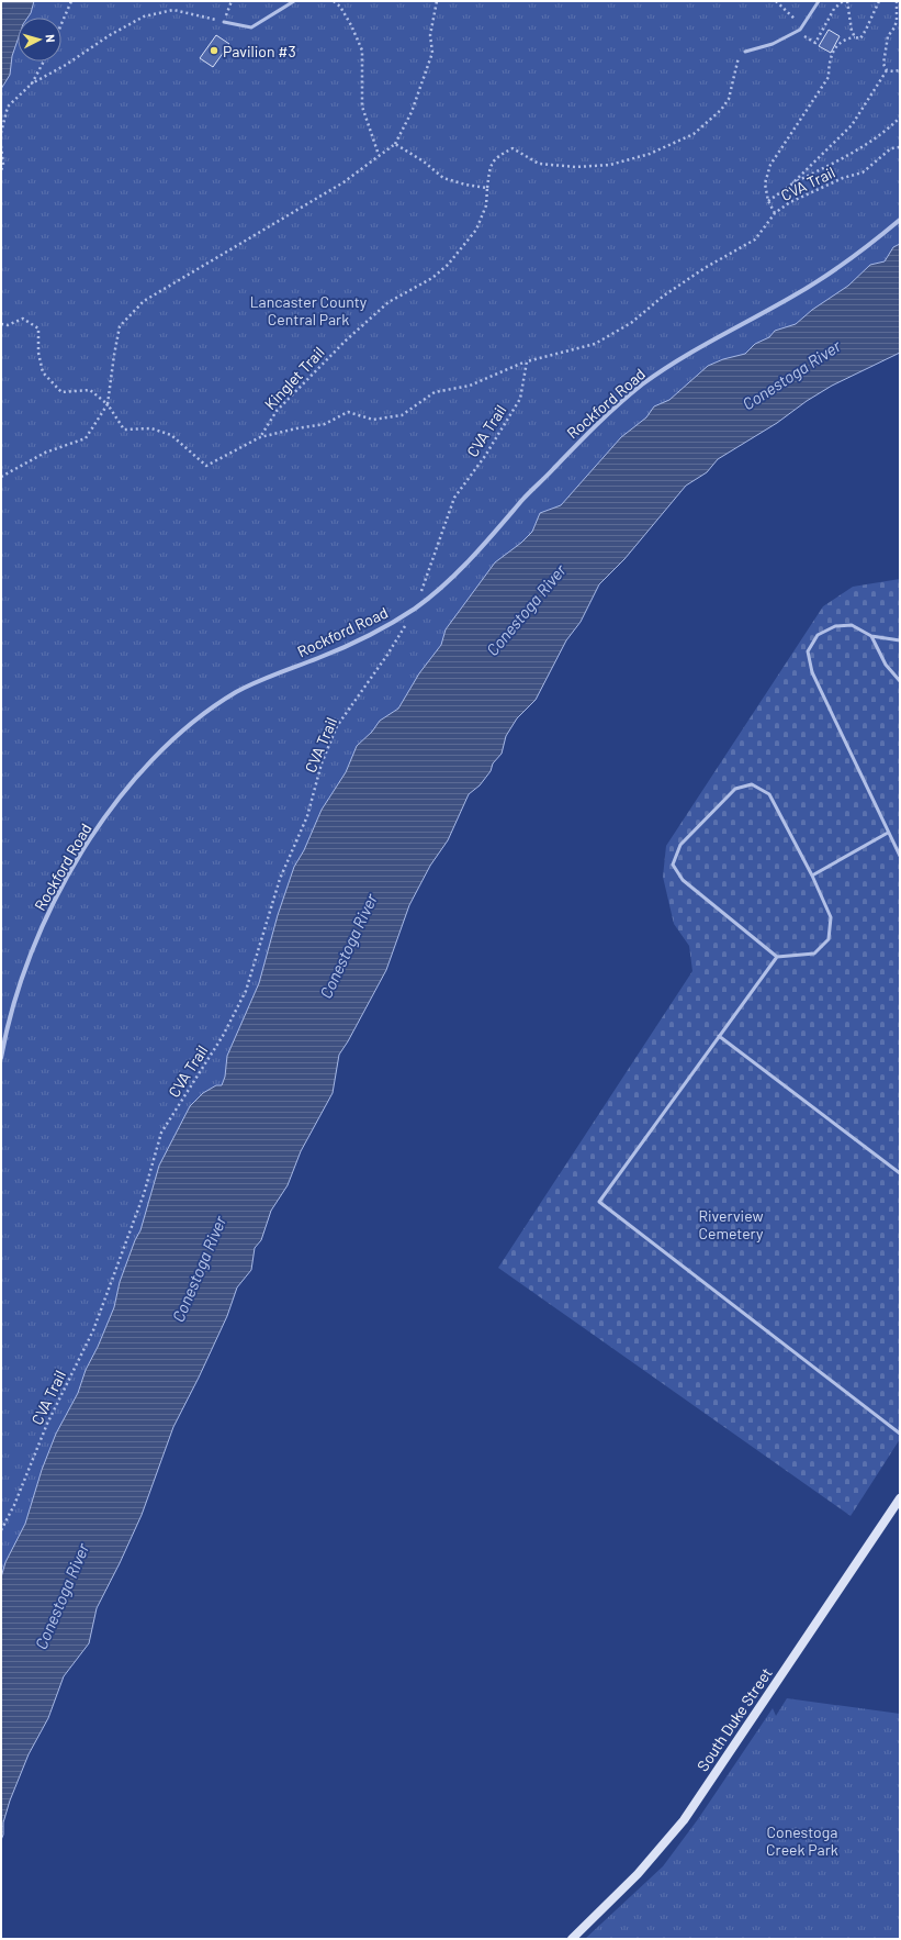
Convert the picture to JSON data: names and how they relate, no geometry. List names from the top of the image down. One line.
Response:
{"streets":{"main road":["South Duke Street"],"street":["Rockford Road"],"path":["CVA Trail","Kinglet Trail"]},"crossings":[["CVA Trail","Rockford Road"]],"water":["Conestoga River"],"parks":["Lancaster County Central Park","Riverview Cemetery","Conestoga Creek Park"],"places":["Pavilion #3"],"north":"right"}
